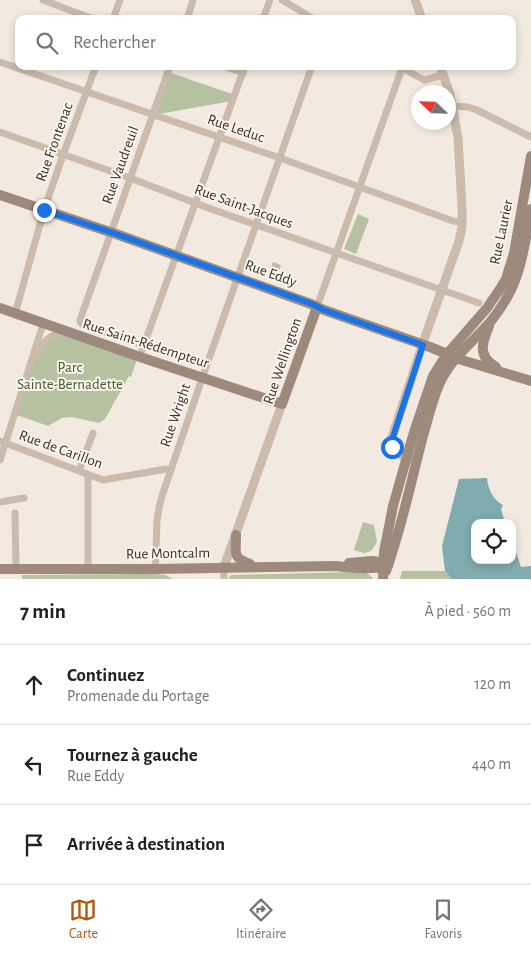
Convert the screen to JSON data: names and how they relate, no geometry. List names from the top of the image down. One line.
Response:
{"streets":{"main road":["Rue Laurier","Rue Eddy","Rue Saint-Rédempteur","Rue Wellington","Rue Montcalm"],"street":["Rue Leduc","Rue Frontenac","Rue Vaudreuil","Rue Saint-Jacques","Rue Wright","Rue de Carillon"]},"crossings":[["Rue Leduc","Rue Frontenac"],["Rue Leduc","Rue Vaudreuil"],["Rue Leduc","Rue Wellington"],["Rue Leduc","Rue Wright"],["Rue Frontenac","Rue Saint-Jacques"],["Rue Frontenac","Rue Eddy"],["Rue Frontenac","Rue Saint-Rédempteur"],["Rue Vaudreuil","Rue Saint-Jacques"],["Rue Vaudreuil","Rue Eddy"],["Rue Saint-Jacques","Rue Wellington"],["Rue Saint-Jacques","Rue Wright"],["Rue Laurier","Rue Eddy"],["Rue Eddy","Rue Wellington"],["Rue Eddy","Rue Wright"],["Rue Saint-Rédempteur","Rue Wellington"],["Rue Saint-Rédempteur","Rue Wright"],["Rue Wellington","Rue Montcalm"],["Rue Wright","Rue de Carillon"],["Rue Wright","Rue Montcalm"]],"parks":["Parc Sainte-Bernadette"],"north":"top left","page":{"search":"Rechercher","heading":["7 min","À pied · 560 m"],"list":[["Continuez","Promenade du Portage","120 m"],["Tournez à gauche","Rue Eddy","440 m"],"Arrivée à destination"],"nav":["Carte","Itinéraire","Favoris"]}}
